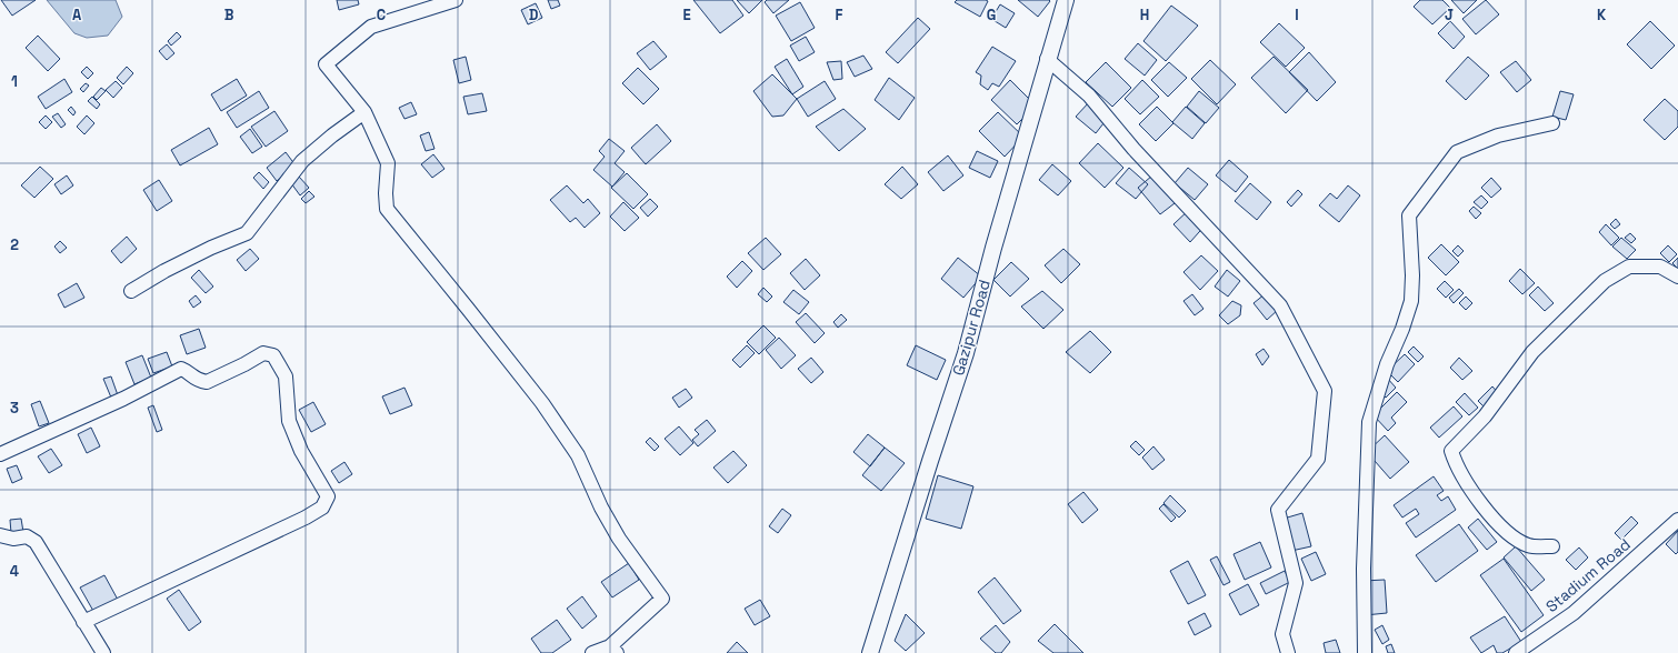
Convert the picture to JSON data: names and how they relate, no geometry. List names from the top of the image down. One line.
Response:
{"streets":{"street":["Gazipur Road","Stadium Road"]},"grid":{"columns":["A","B","C","D","E","F","G","H","I","J","K"],"rows":["1","2","3","4"]}}
